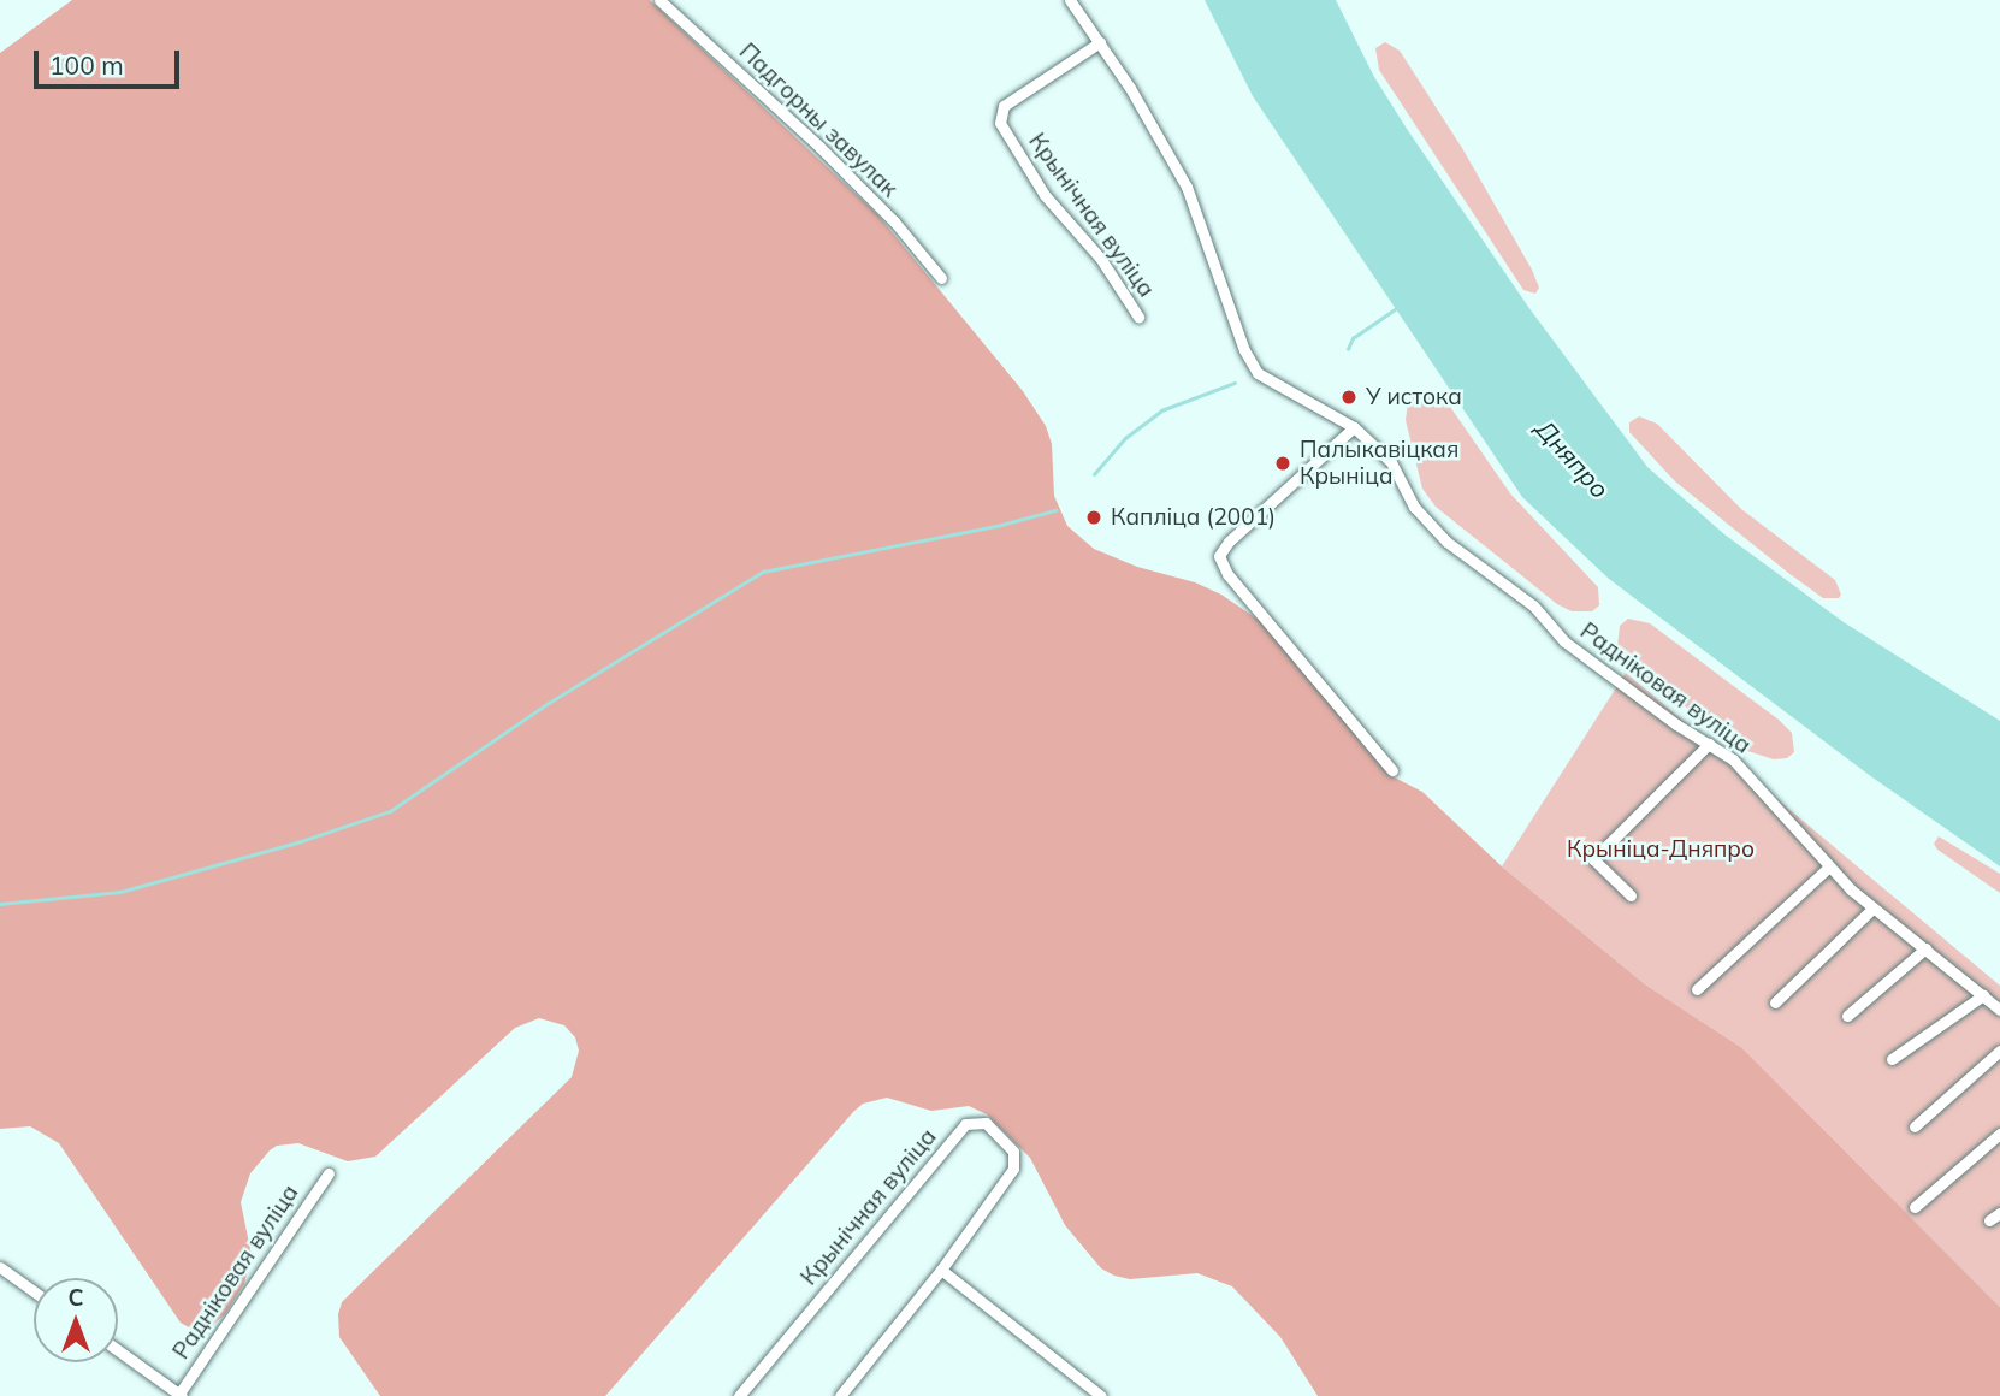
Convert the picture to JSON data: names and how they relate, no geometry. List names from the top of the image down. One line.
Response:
{"streets":{"street":["Падгорны завулак","Крынічная вуліца","Радніковая вуліца"]},"crossings":[["Крынічная вуліца","Радніковая вуліца"]],"water":["Дняпро"],"parks":["Крыніца-Дняпро"],"places":["У истока","Палыкавіцкая Крыніца","Капліца (2001)"],"scale_bar":"100 m","north":"top"}
